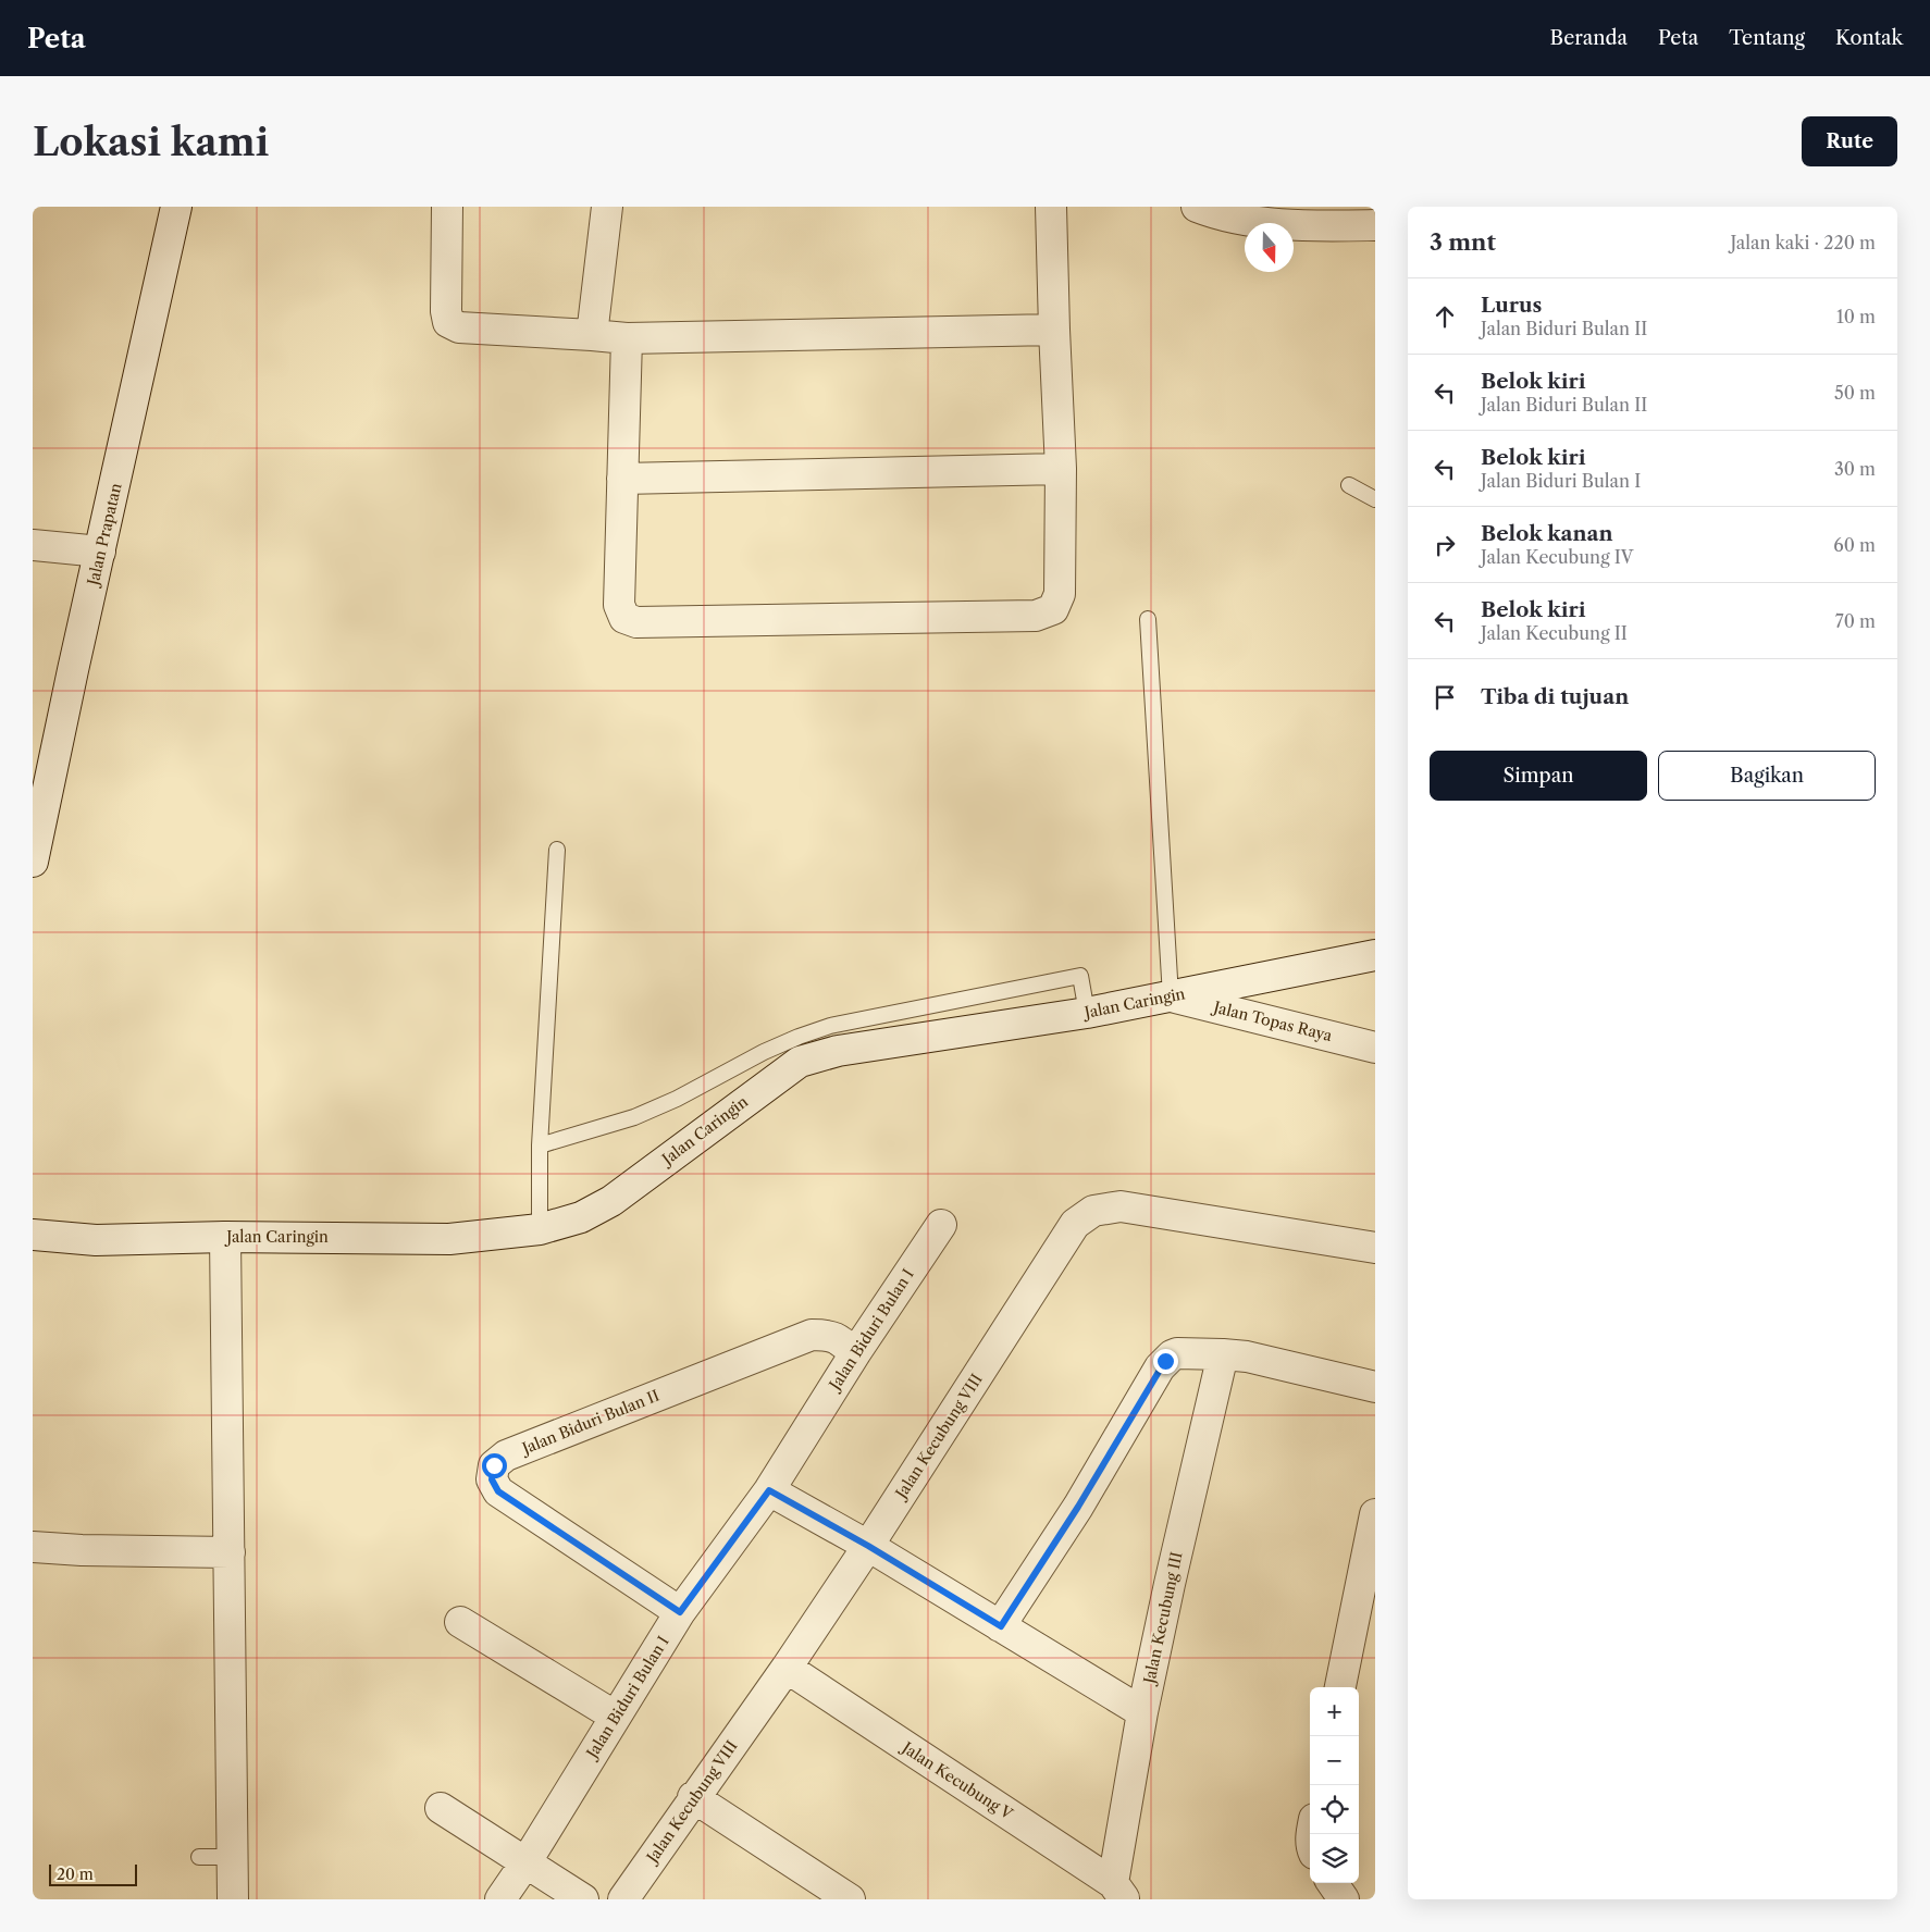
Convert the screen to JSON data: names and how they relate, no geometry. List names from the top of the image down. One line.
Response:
{"streets":{"street":["Jalan Prapatan","Jalan Caringin","Jalan Topas Raya","Jalan Biduri Bulan I","Jalan Biduri Bulan II","Jalan Kecubung VIII","Jalan Kecubung III","Jalan Kecubung V"]},"crossings":[["Jalan Caringin","Jalan Topas Raya"],["Jalan Biduri Bulan I","Jalan Biduri Bulan II"],["Jalan Kecubung VIII","Jalan Kecubung V"],["Jalan Kecubung III","Jalan Kecubung V"]],"scale_bar":"20 m","north":"bottom","page":{"header":"Peta","nav":["Beranda","Peta","Tentang","Kontak"],"buttons":["Rute",["Simpan","Bagikan"]],"title":"Lokasi kami","heading":["3 mnt","Jalan kaki · 220 m"],"list":[["Lurus","Jalan Biduri Bulan II","10 m"],["Belok kiri","Jalan Biduri Bulan II","50 m"],["Belok kiri","Jalan Biduri Bulan I","30 m"],["Belok kanan","Jalan Kecubung IV","60 m"],["Belok kiri","Jalan Kecubung II","70 m"],"Tiba di tujuan"],"map_buttons":["+","−"],"scale":"20 m"}}
